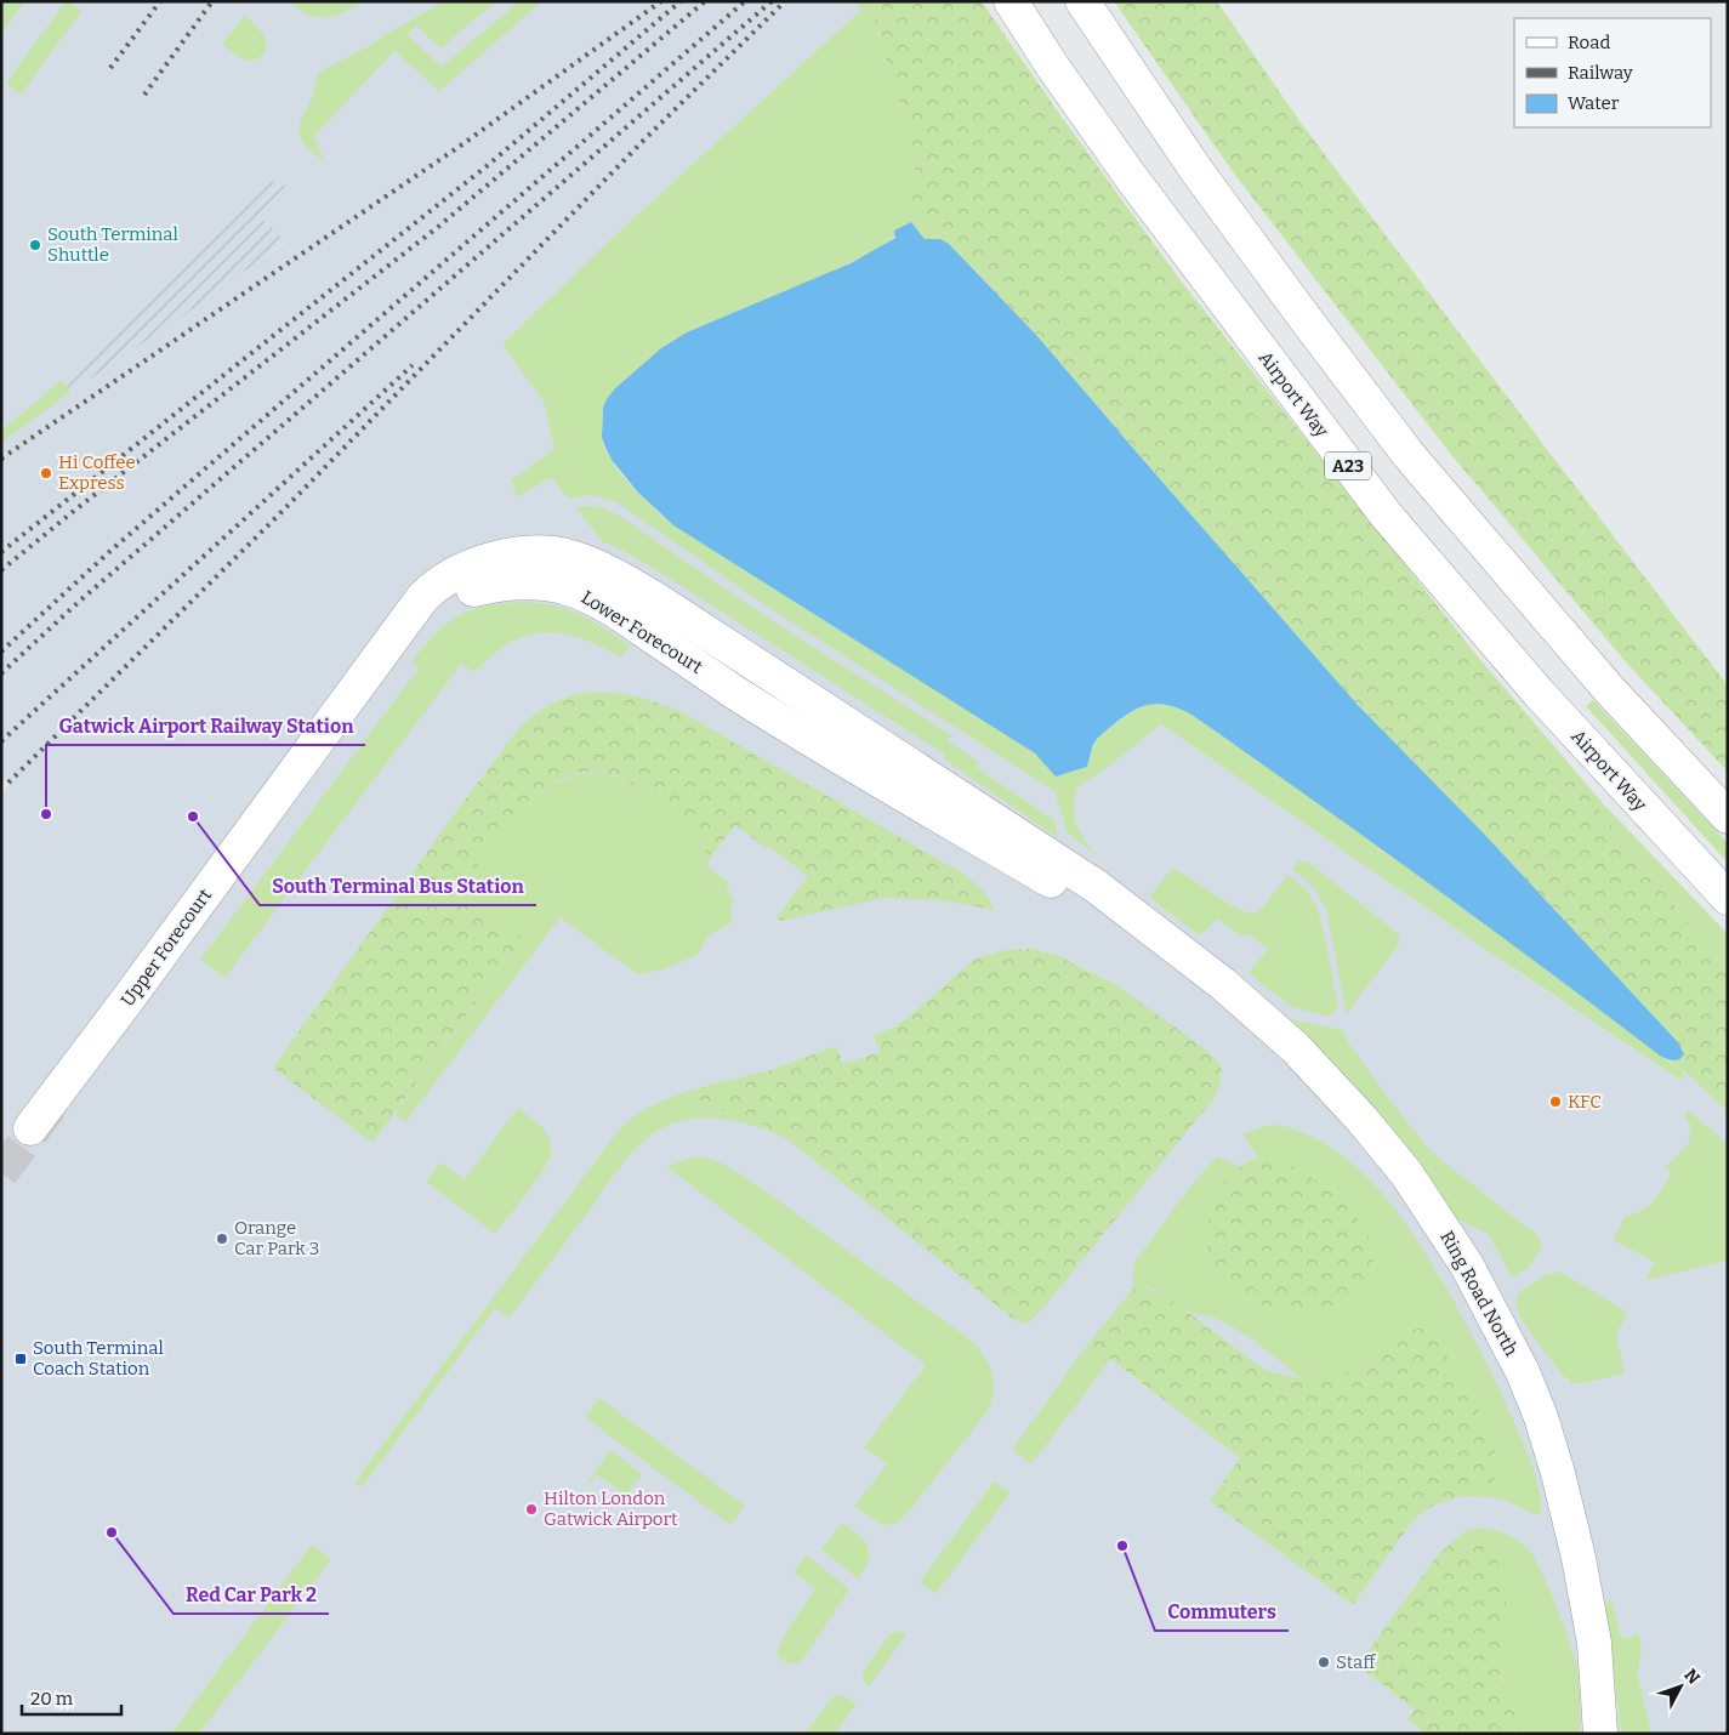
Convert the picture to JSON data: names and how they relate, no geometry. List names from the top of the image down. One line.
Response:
{"streets":{"main road":["Airport Way","A23","Lower Forecourt","Upper Forecourt","Ring Road North"]},"crossings":[["Lower Forecourt","Upper Forecourt"],["Lower Forecourt","Ring Road North"],["Upper Forecourt","Ring Road North"]],"places":{"other":["South Terminal Shuttle","Hi Coffee Express","Gatwick Airport Railway Station","South Terminal Bus Station","KFC","Orange Car Park 3","Hilton London Gatwick Airport","Red Car Park 2","Commuters","Staff"],"transit":["South Terminal Coach Station"]},"legend":["Road","Railway","Water"],"scale_bar":"20 m","north":"top right"}
